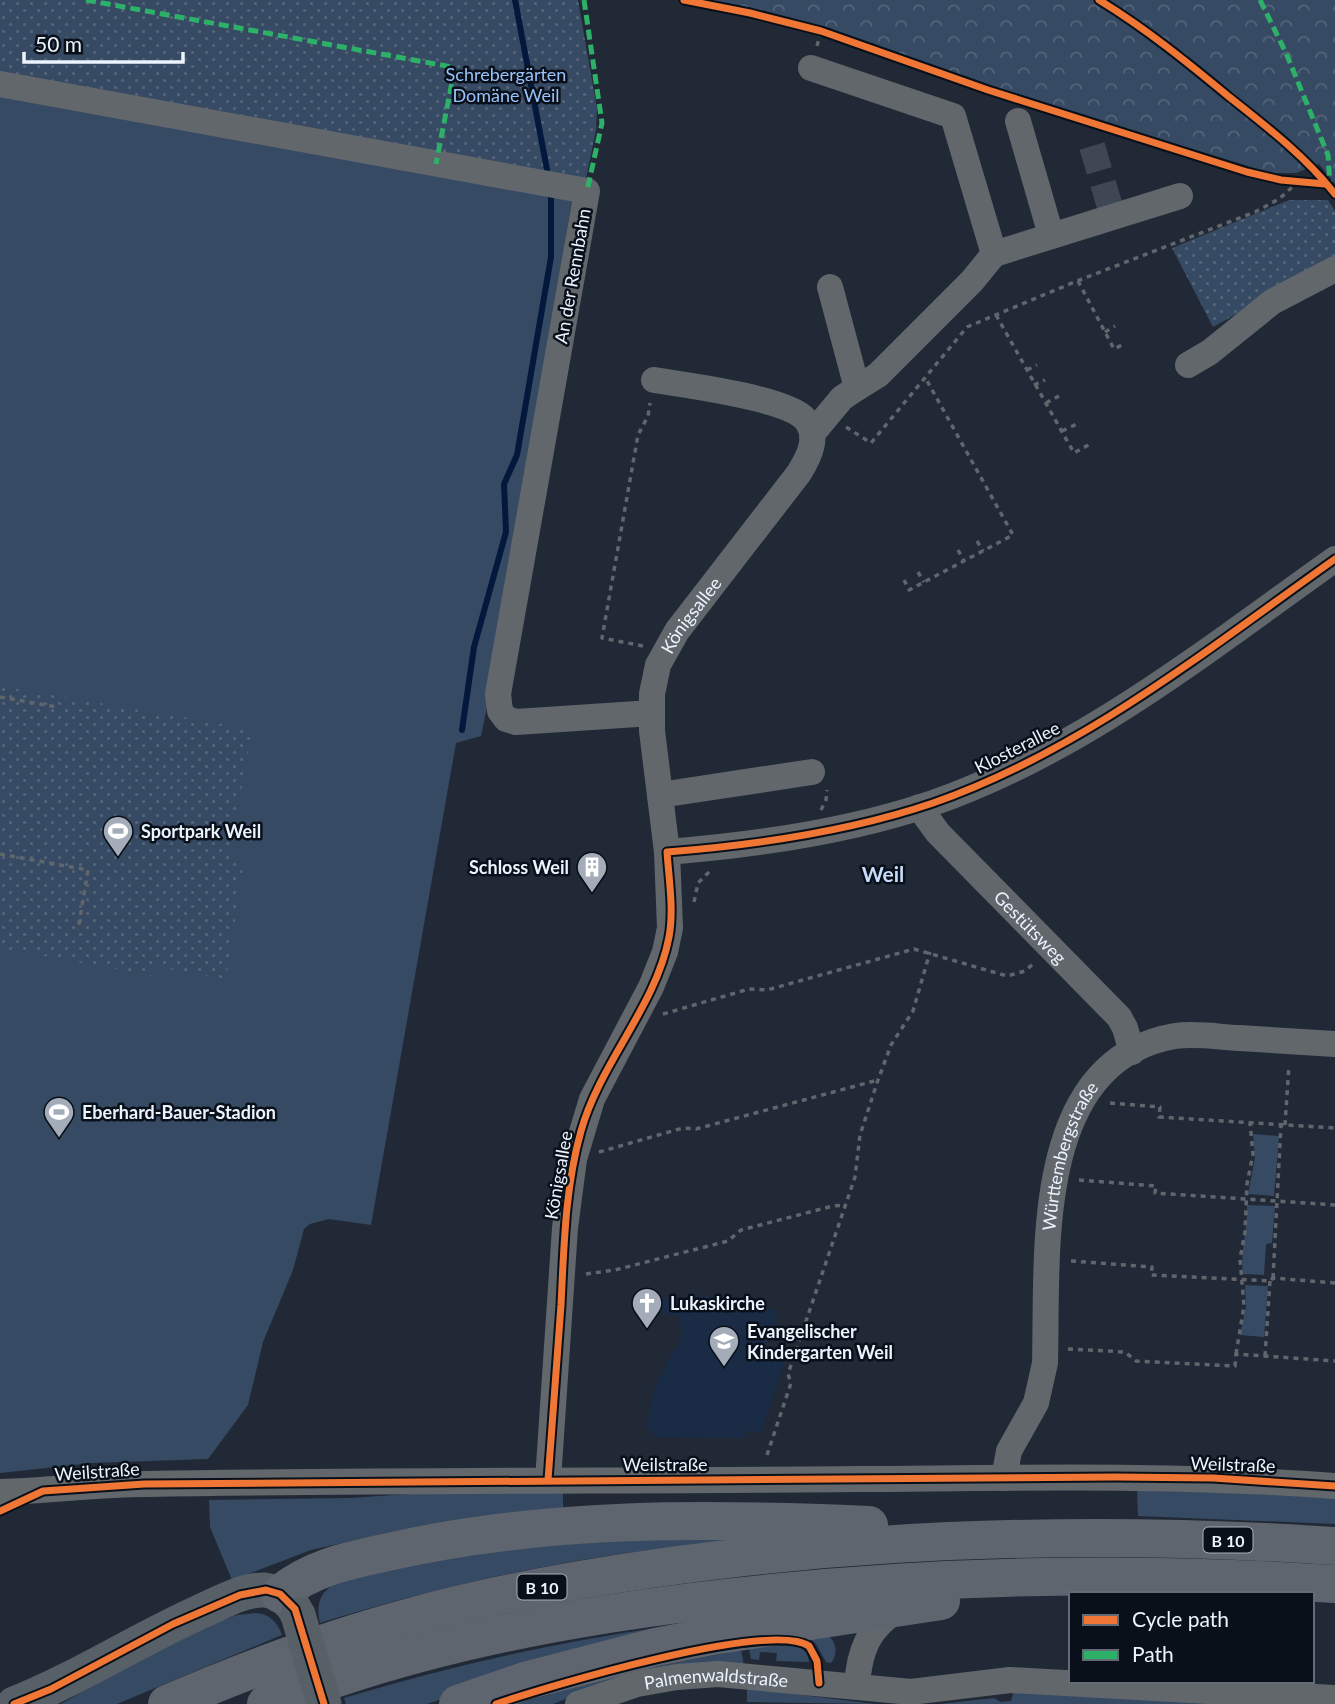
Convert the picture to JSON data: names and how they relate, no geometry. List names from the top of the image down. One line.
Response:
{"streets":{"highway":["B 10"],"street":["An der Rennbahn","Königsallee","Klosterallee","Gestütsweg","Württembergstraße","Weilstraße","Palmenwaldstraße"]},"crossings":[["An der Rennbahn","Königsallee"],["Königsallee","Klosterallee"],["Königsallee","Weilstraße"],["Klosterallee","Gestütsweg"],["Gestütsweg","Württembergstraße"],["Württembergstraße","Weilstraße"]],"districts":["Weil"],"parks":["Schrebergärten Domäne Weil"],"places":{"sports":["Sportpark Weil","Eberhard-Bauer-Stadion"],"building":["Schloss Weil"],"church":["Lukaskirche"],"school or university":["Evangelischer Kindergarten Weil"]},"legend":["Cycle path","Path"],"scale_bar":"50 m"}
